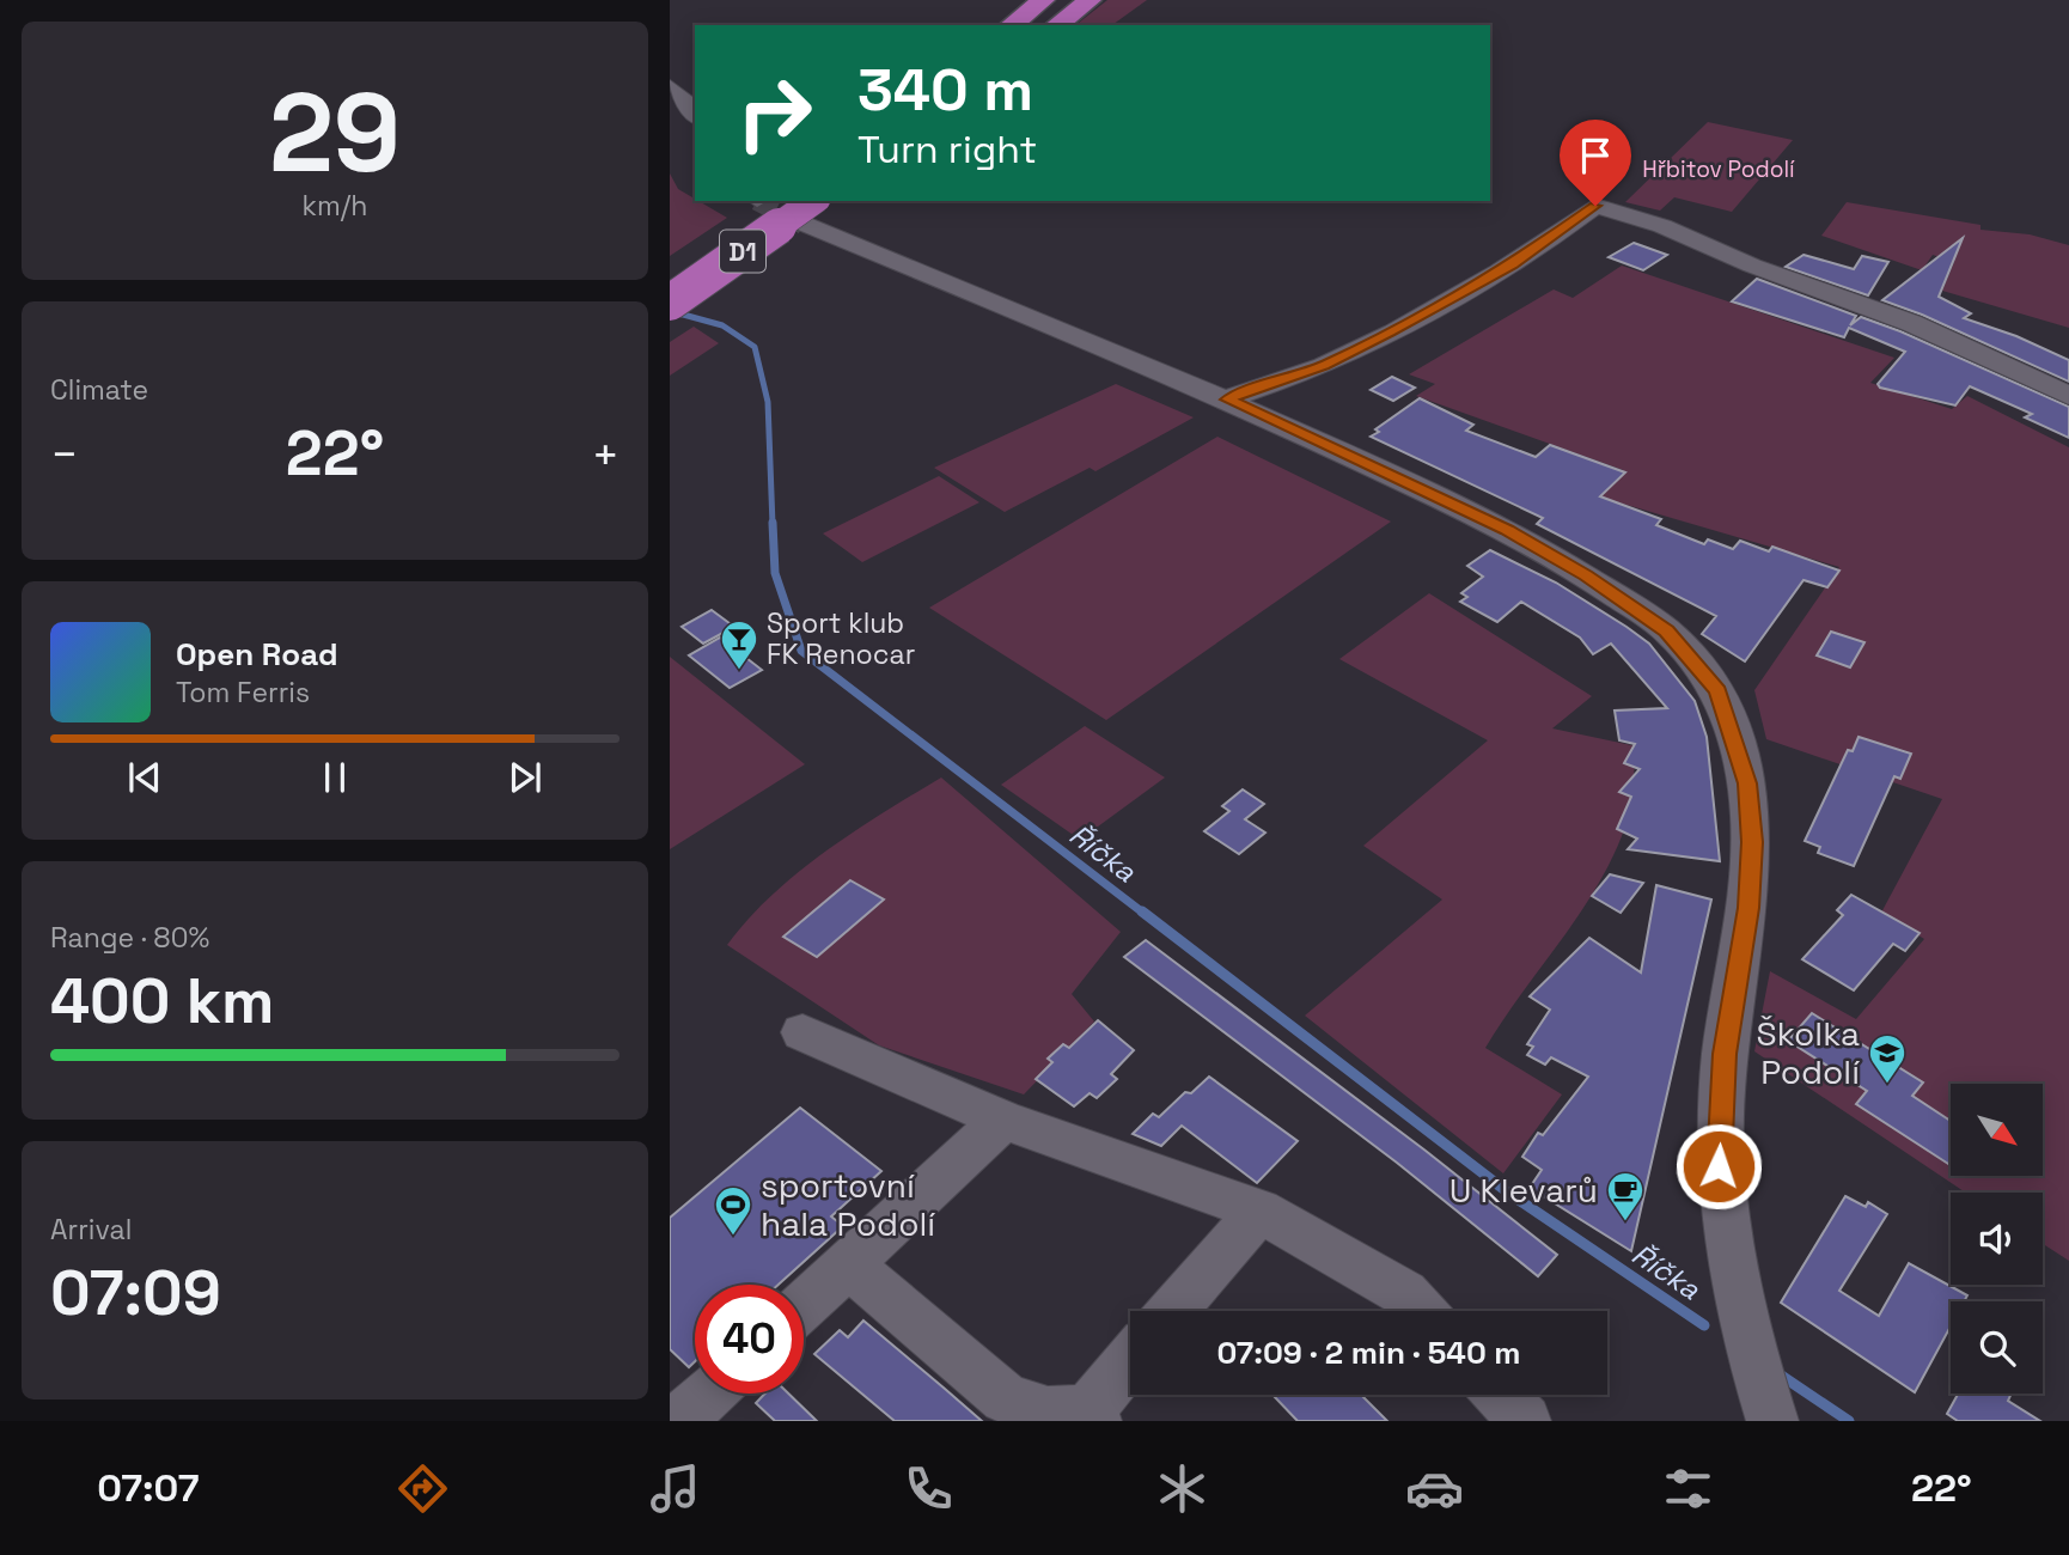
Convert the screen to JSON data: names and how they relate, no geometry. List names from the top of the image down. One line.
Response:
{"streets":{"highway":["D1"]},"water":["Říčka"],"parks":["Hřbitov Podolí"],"places":{"bar":["Sport klub FK Renocar"],"school or university":["Školka Podolí"],"cafe":["U Klevarů"],"sports":["sportovní hala Podolí"]},"north":"bottom right","page":{"tile":[["29","km/h"],"Climate",["Range · 80%","400 km"],["Arrival","07:09"]],"turn":["340 m","Turn right"],"heat":["−","22°","+"],"song":["Open Road","Tom Ferris"],"limit":"40","trip":"07:09 · 2 min · 540 m","tabs":["07:07","22°"]}}
